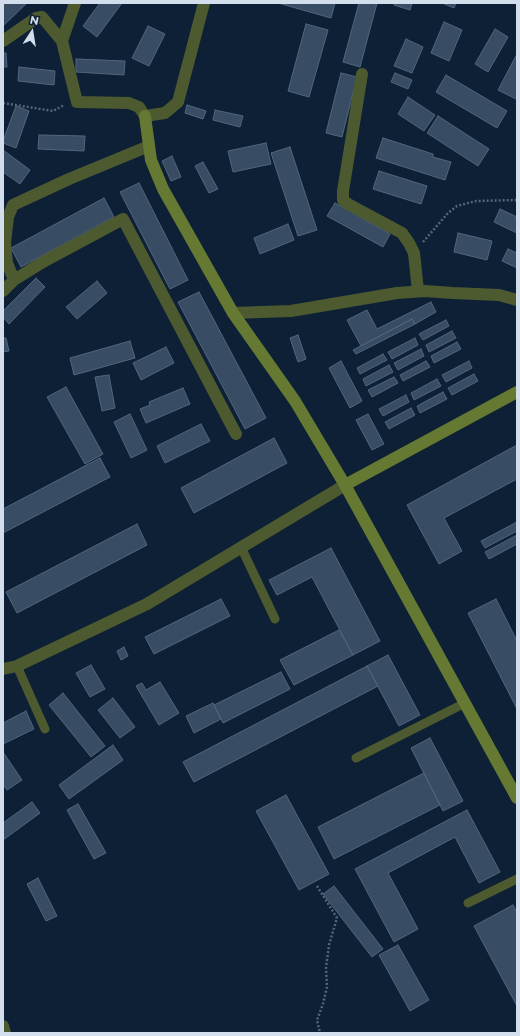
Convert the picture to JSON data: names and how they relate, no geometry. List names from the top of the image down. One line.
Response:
{"north":"top"}
